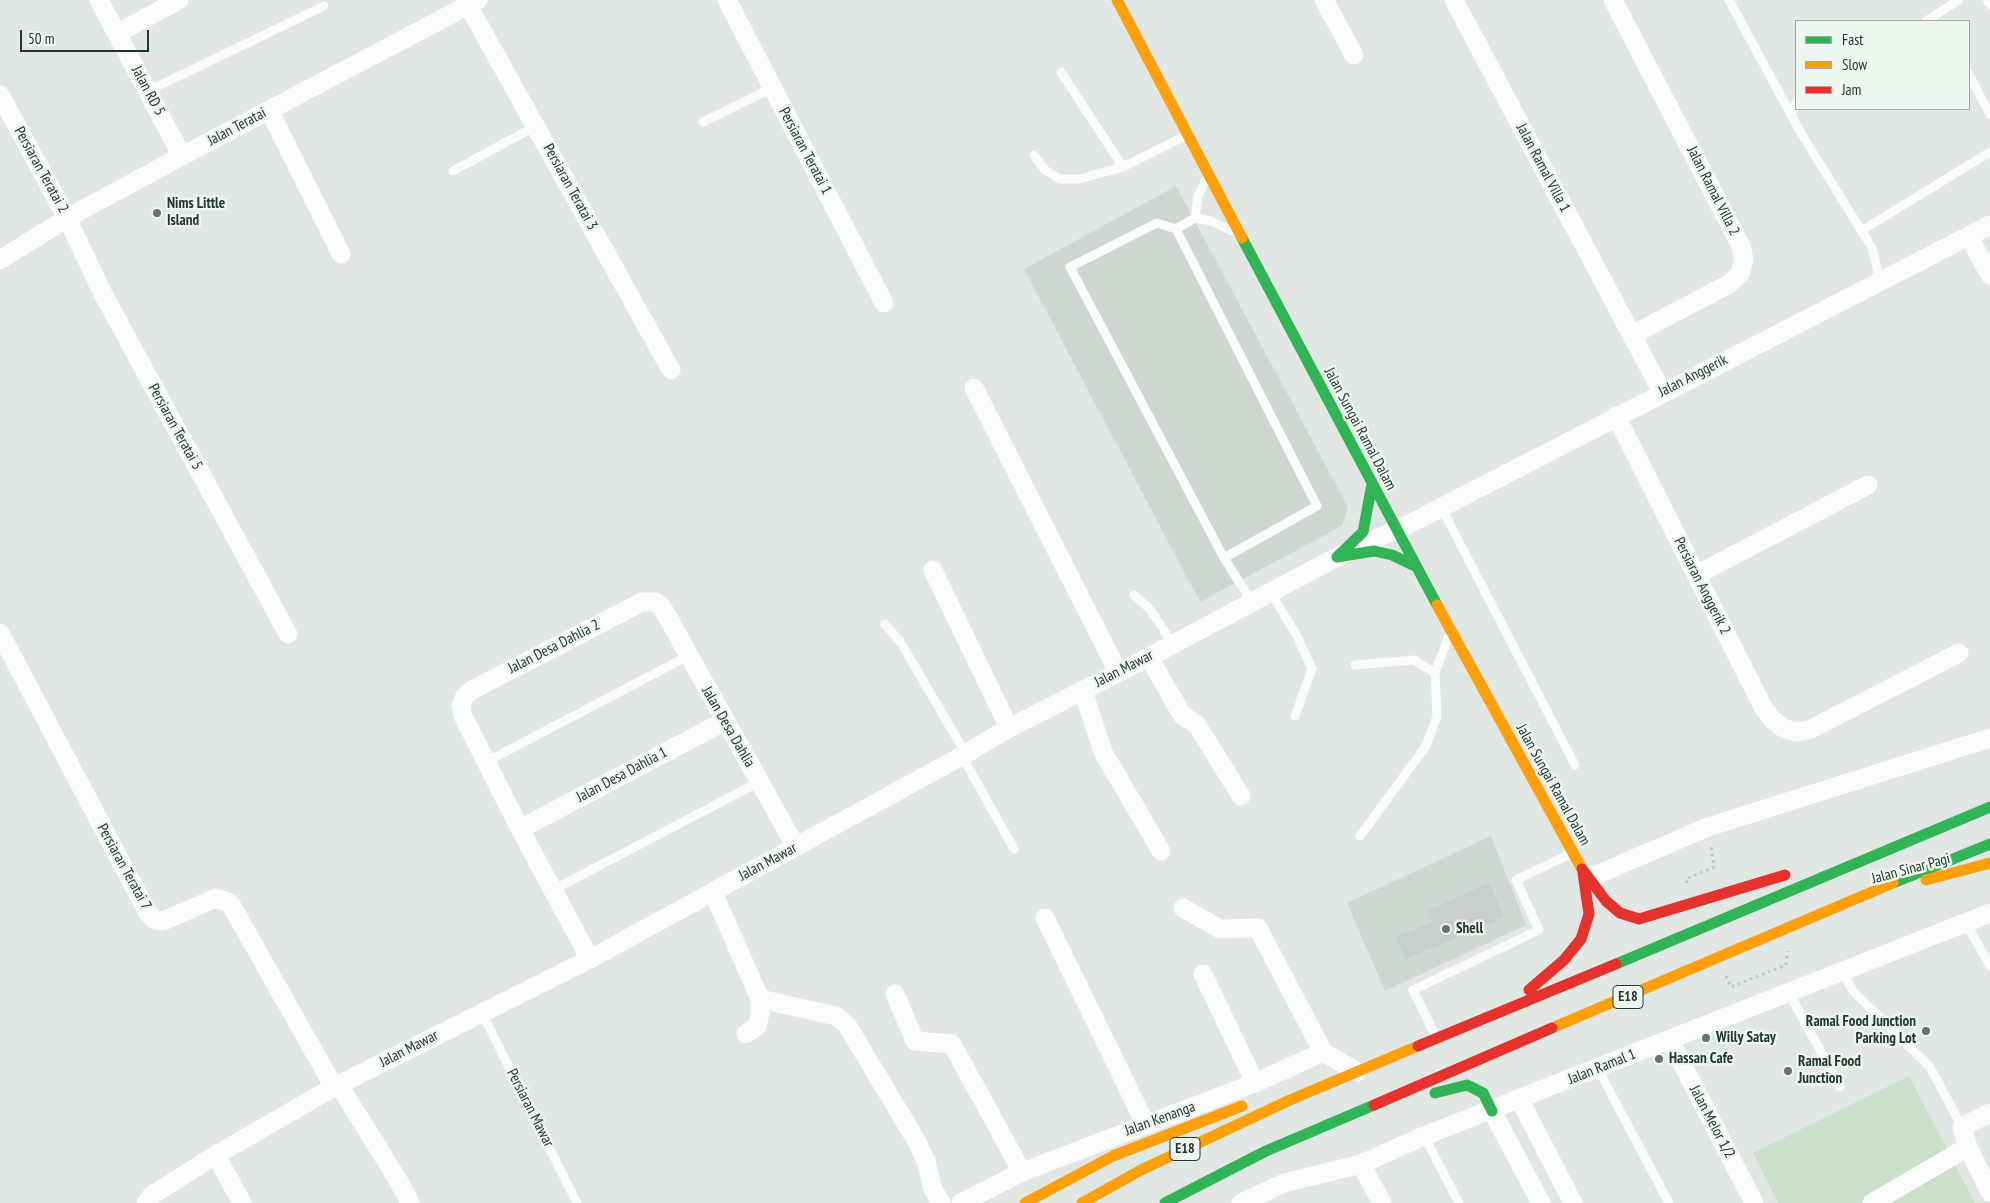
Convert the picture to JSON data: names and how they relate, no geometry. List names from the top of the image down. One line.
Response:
{"streets":{"main road":["Jalan Sungai Ramal Dalam","Jalan Sinar Pagi","E18"],"street":["Jalan RD 5","Jalan Teratai","Persiaran Teratai 1","Jalan Ramal Villa 1","Persiaran Teratai 2","Persiaran Teratai 3","Jalan Ramal Villa 2","Jalan Anggerik","Persiaran Teratai 5","Persiaran Anggerik 2","Jalan Desa Dahlia 2","Jalan Mawar","Jalan Desa Dahlia","Jalan Desa Dahlia 1","Persiaran Teratai 7","Jalan Ramal 1","Jalan Kenanga","Jalan Melor 1/2"],"lane":["Persiaran Mawar"]},"crossings":[["Jalan RD 5","Jalan Teratai"],["Jalan Teratai","Persiaran Teratai 2"],["Jalan Teratai","Persiaran Teratai 3"],["Jalan Teratai","Persiaran Teratai 5"],["Jalan Ramal Villa 1","Jalan Ramal Villa 2"],["Jalan Ramal Villa 1","Jalan Anggerik"],["Persiaran Teratai 2","Persiaran Teratai 5"],["Jalan Anggerik","Jalan Sungai Ramal Dalam"],["Jalan Anggerik","Persiaran Anggerik 2"],["Jalan Anggerik","Jalan Mawar"],["Jalan Sungai Ramal Dalam","Jalan Mawar"],["Jalan Desa Dahlia 2","Jalan Desa Dahlia"],["Jalan Mawar","Jalan Desa Dahlia"],["Jalan Mawar","Persiaran Teratai 7"],["Jalan Mawar","Persiaran Mawar"],["Jalan Desa Dahlia","Jalan Desa Dahlia 1"],["Jalan Sinar Pagi","E18"],["Jalan Ramal 1","Jalan Melor 1/2"]],"places":["Nims Little Island","Shell","Ramal Food Junction Parking Lot","Willy Satay","Hassan Cafe","Ramal Food Junction"],"legend":["Fast","Slow","Jam"],"scale_bar":"50 m"}
